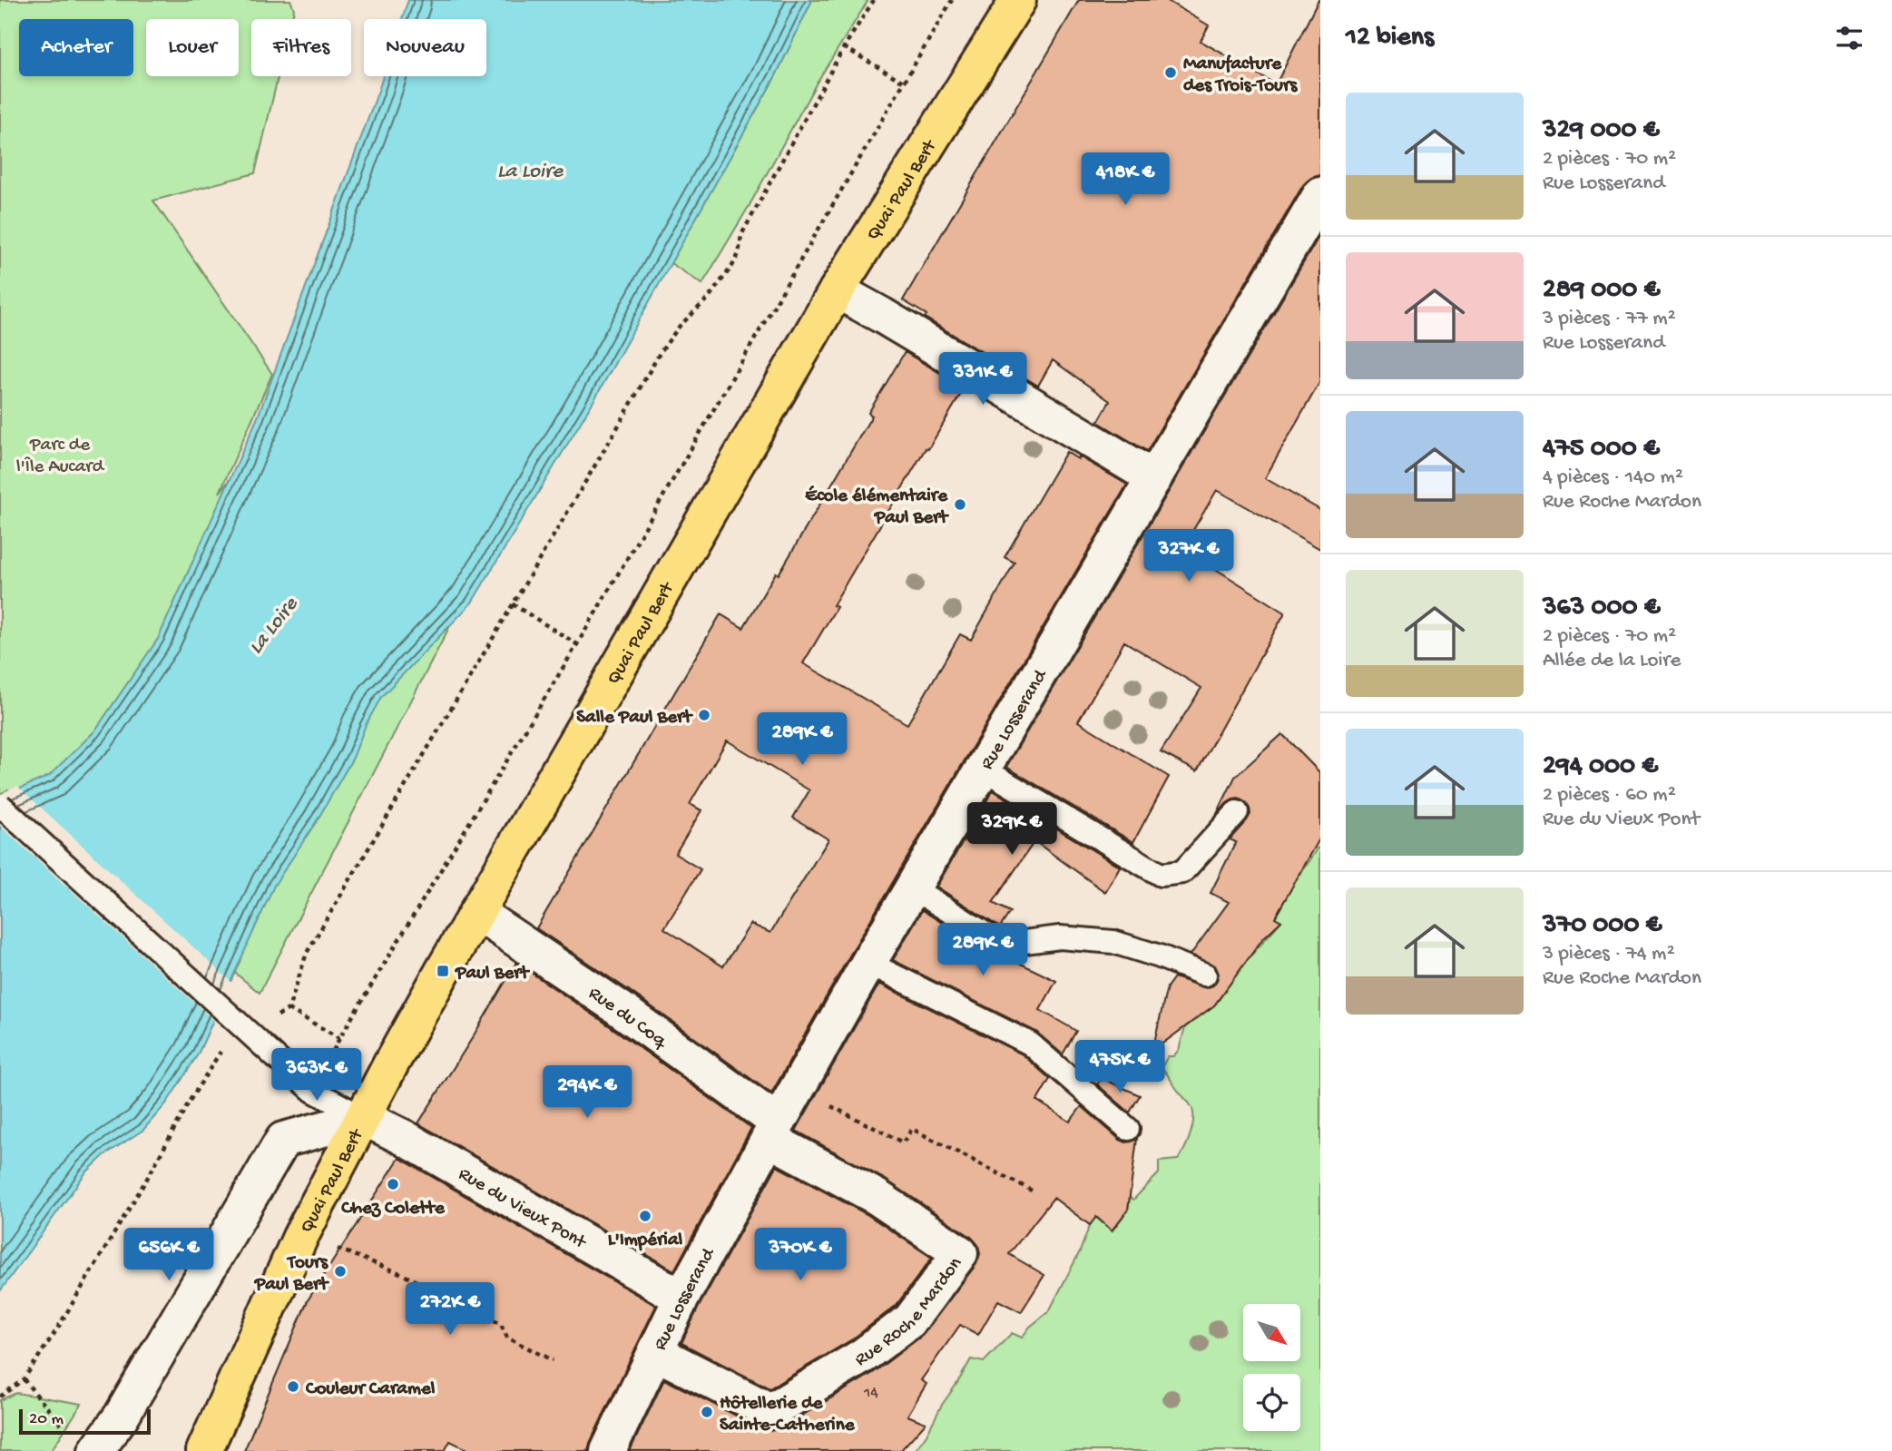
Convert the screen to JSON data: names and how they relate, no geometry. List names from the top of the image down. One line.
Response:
{"streets":{"main road":["Quai Paul Bert"],"street":["Rue Losserand","Rue du Coq","Rue du Vieux Pont","Rue Roche Mardon"]},"crossings":[["Quai Paul Bert","Rue du Coq"],["Quai Paul Bert","Rue du Vieux Pont"],["Rue Losserand","Rue du Coq"],["Rue Losserand","Rue du Vieux Pont"],["Rue Losserand","Rue Roche Mardon"],["Rue du Coq","Rue Roche Mardon"]],"water":["La Loire"],"parks":["Parc de l'Île Aucard"],"places":{"other":["Manufacture des Trois-Tours","École élémentaire Paul Bert","Salle Paul Bert","Chez Colette","L'Impérial","Tours Paul Bert","Couleur Caramel","Hôtellerie de Sainte-Catherine"],"transit":["Paul Bert"]},"house_numbers":["14"],"scale_bar":"20 m","north":"bottom right","page":{"heading":"12 biens","chip":["Acheter","Louer","Filtres","Nouveau"],"list":[{"name":"329 000 €","note":"2 pièces · 70 m² · Rue Losserand"},{"name":"289 000 €","note":"3 pièces · 77 m² · Rue Losserand"},{"name":"475 000 €","note":"4 pièces · 140 m² · Rue Roche Mardon"},{"name":"363 000 €","note":"2 pièces · 70 m² · Allée de la Loire"},{"name":"294 000 €","note":"2 pièces · 60 m² · Rue du Vieux Pont"},{"name":"370 000 €","note":"3 pièces · 74 m² · Rue Roche Mardon"}],"price":["418K €","331K €","327K €","289K €","329K €","289K €","475K €","363K €","294K €","656K €","370K €","272K €"],"scale":"20 m"}}
